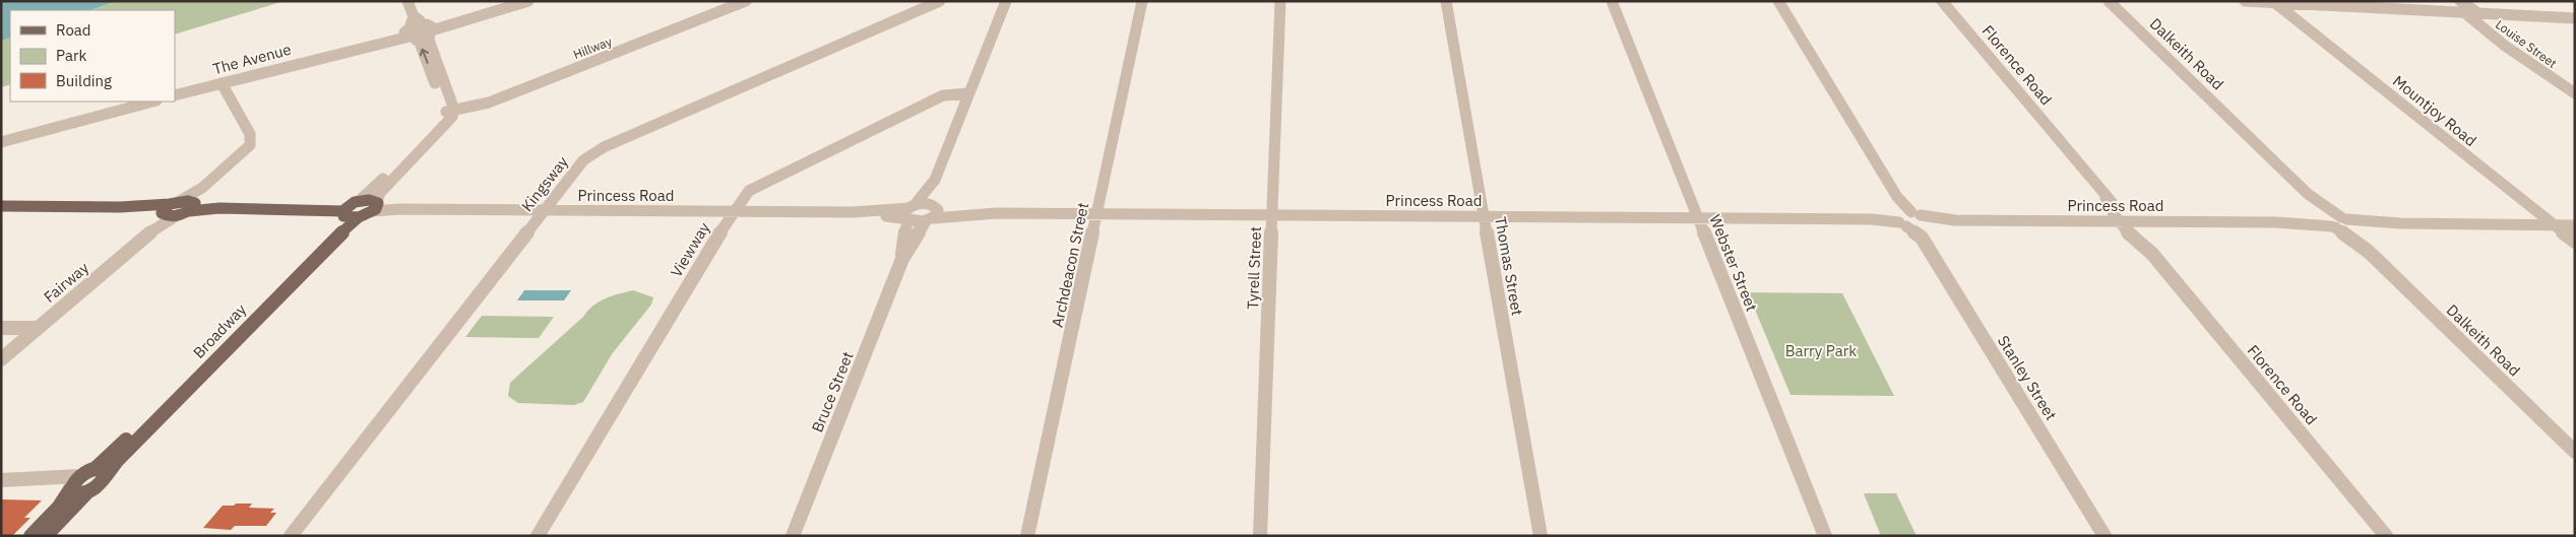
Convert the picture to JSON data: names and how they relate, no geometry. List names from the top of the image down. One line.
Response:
{"streets":{"main road":["Broadway"],"street":["Louise Street","Hillway","Dalkeith Road","The Avenue","Florence Road","Mountjoy Road","Kingsway","Princess Road","Viewway","Webster Street","Archdeacon Street","Thomas Street","Tyrell Street","Fairway","Stanley Street","Bruce Street"]},"crossings":[["Dalkeith Road","Princess Road"],["The Avenue","Fairway"],["Florence Road","Princess Road"],["Mountjoy Road","Princess Road"],["Kingsway","Princess Road"],["Princess Road","Viewway"],["Princess Road","Webster Street"],["Princess Road","Archdeacon Street"],["Princess Road","Thomas Street"],["Princess Road","Tyrell Street"],["Princess Road","Stanley Street"],["Princess Road","Bruce Street"]],"parks":["Barry Park"],"legend":["Road","Park","Building"]}
